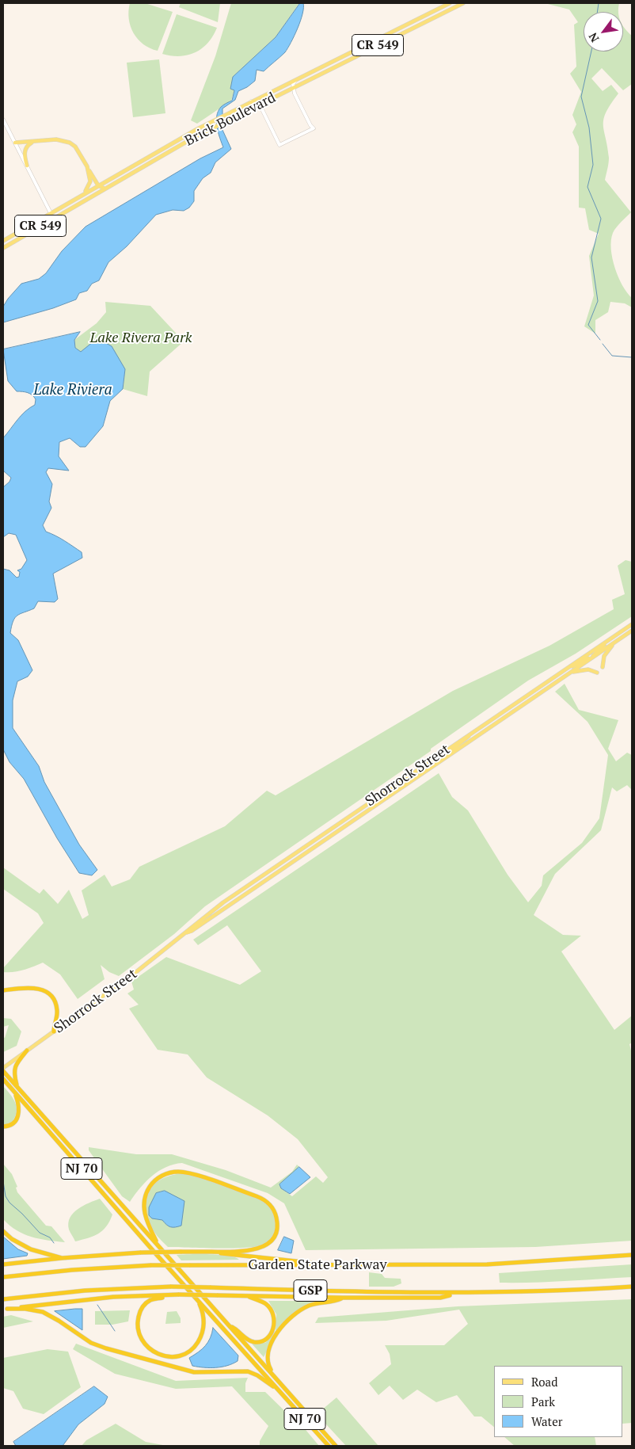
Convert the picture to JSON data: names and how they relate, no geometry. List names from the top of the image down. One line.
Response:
{"streets":{"highway":["NJ 70","Garden State Parkway","GSP"],"main road":["CR 549","Brick Boulevard","Shorrock Street"]},"crossings":[["Shorrock Street","NJ 70"]],"water":["Lake Riviera"],"parks":["Lake Rivera Park"],"legend":["Road","Park","Water"],"north":"bottom left"}
